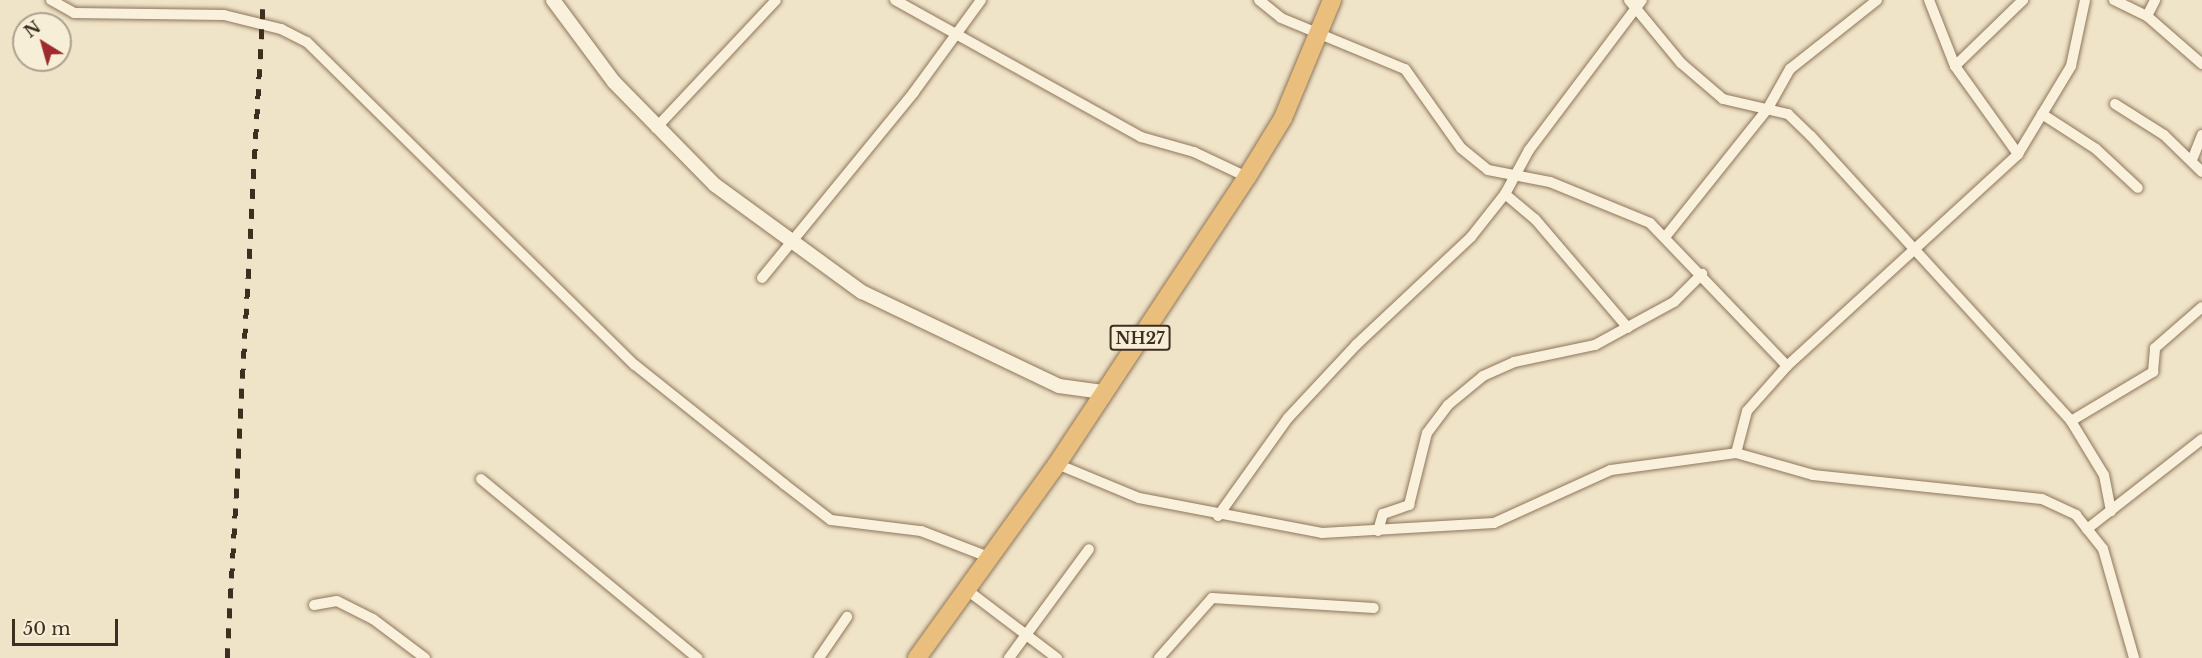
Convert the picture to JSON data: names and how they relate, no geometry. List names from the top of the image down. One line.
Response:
{"streets":{"highway":["NH27"]},"scale_bar":"50 m","north":"top left"}
